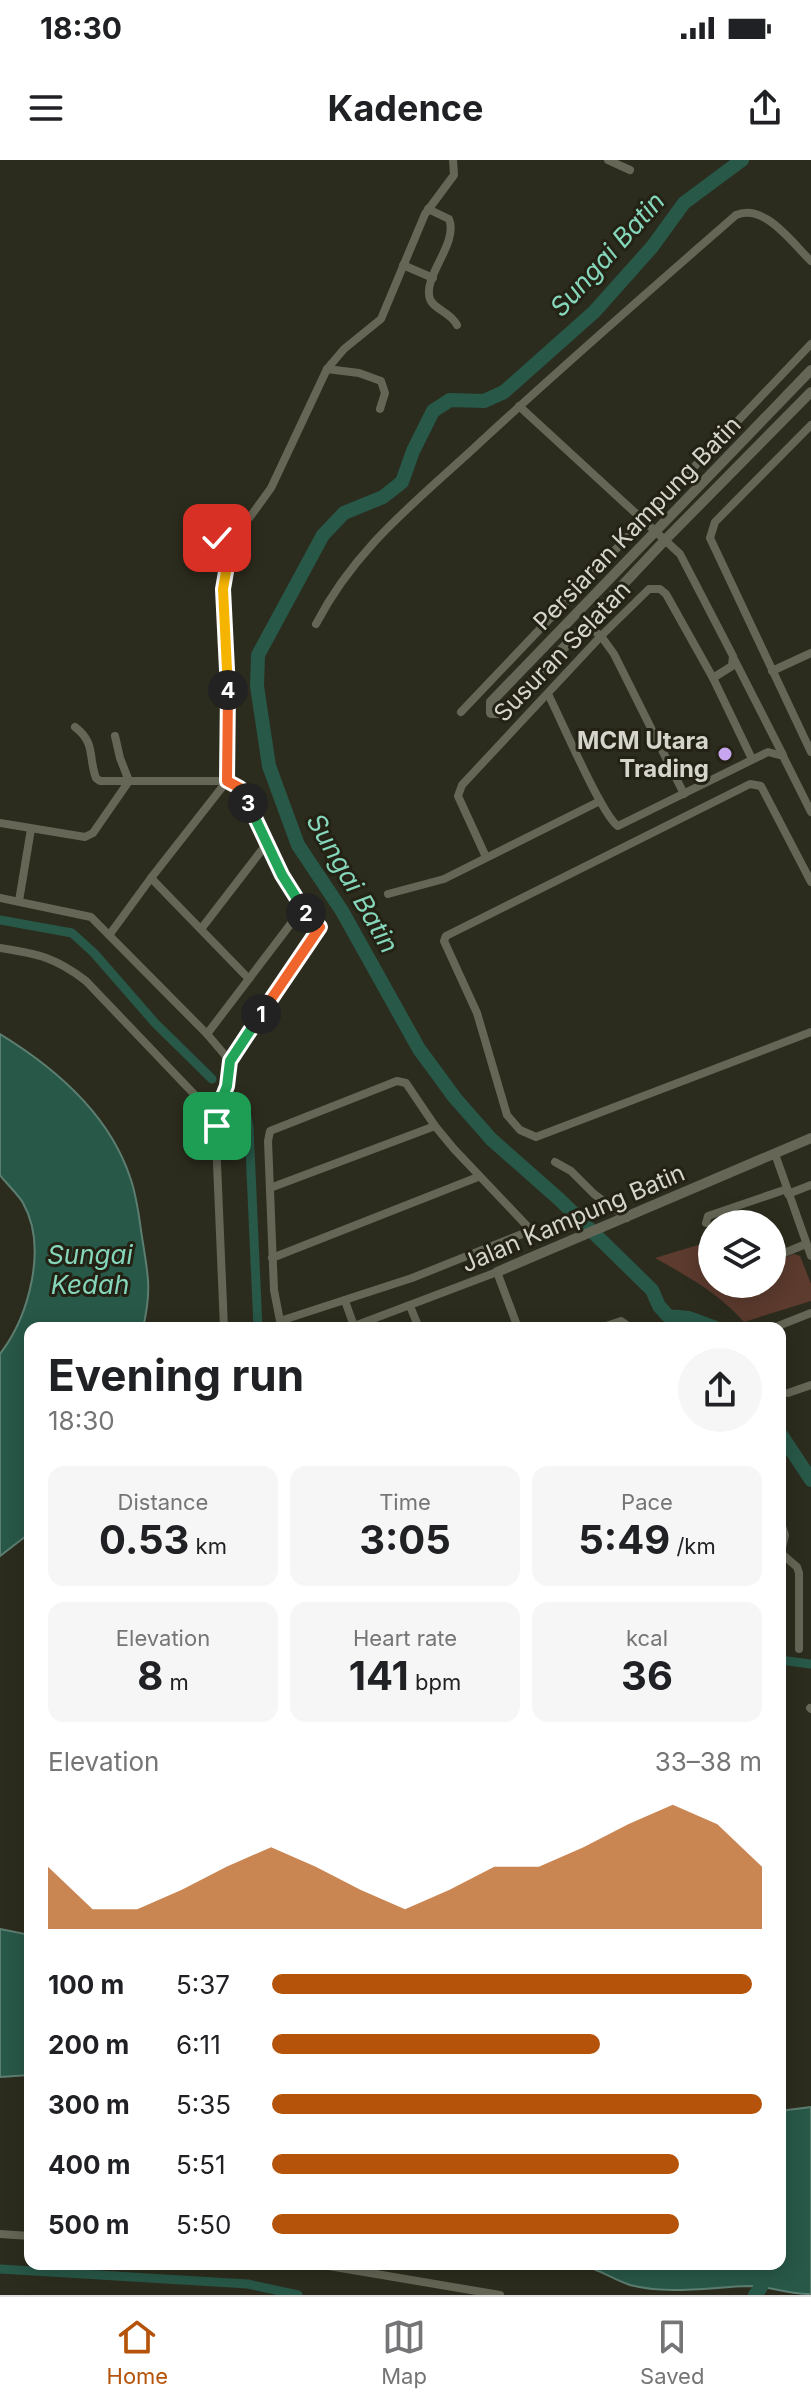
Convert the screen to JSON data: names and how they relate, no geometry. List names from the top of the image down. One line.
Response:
{"streets":{"street":["Persiaran Kampung Batin","Susuran Selatan","Jalan Kampung Batin"]},"water":["Sungai Batin","Sungai Kedah"],"places":["MCM Utara Trading"],"page":{"status":"18:30","header":"Kadence","pins":["4","3","2","1"],"heading":["Evening run","18:30"],"stats":[["Distance","0.53 km"],["Time","3:05"],["Pace","5:49 /km"],["Elevation","8 m"],["Heart rate","141 bpm"],["kcal","36"]],"chart":["Elevation","33–38 m"],"list":[{"name":"100 m","note":"5:37"},{"name":"200 m","note":"6:11"},{"name":"300 m","note":"5:35"},{"name":"400 m","note":"5:51"},{"name":"500 m","note":"5:50"}],"tabs":["Home","Map","Saved"]}}
